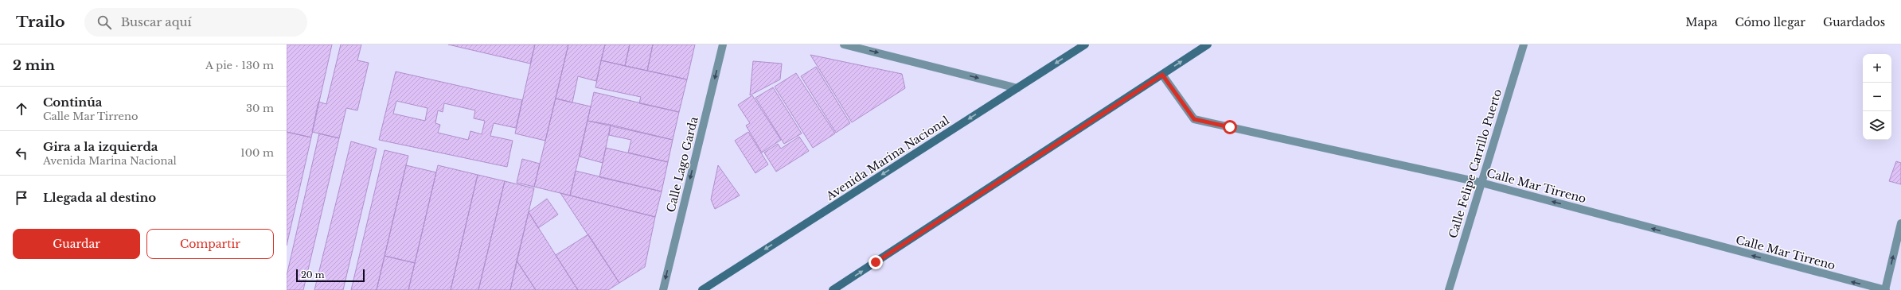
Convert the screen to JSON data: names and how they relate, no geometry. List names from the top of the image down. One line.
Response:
{"streets":{"main road":["Avenida Marina Nacional"],"street":["Calle Felipe Carrillo Puerto","Calle Lago Garda","Calle Mar Tirreno"]},"crossings":[["Calle Felipe Carrillo Puerto","Calle Mar Tirreno"]],"one_way":["Calle Lago Garda","Calle Mar Tirreno"],"scale_bar":"20 m","page":{"header":"Trailo","search":"Buscar aquí","nav":["Mapa","Cómo llegar","Guardados"],"heading":["2 min","A pie · 130 m"],"map_buttons":["+","−"],"list":[["Continúa","Calle Mar Tirreno","30 m"],["Gira a la izquierda","Avenida Marina Nacional","100 m"],"Llegada al destino"],"buttons":["Guardar","Compartir"],"scale":"20 m"}}
